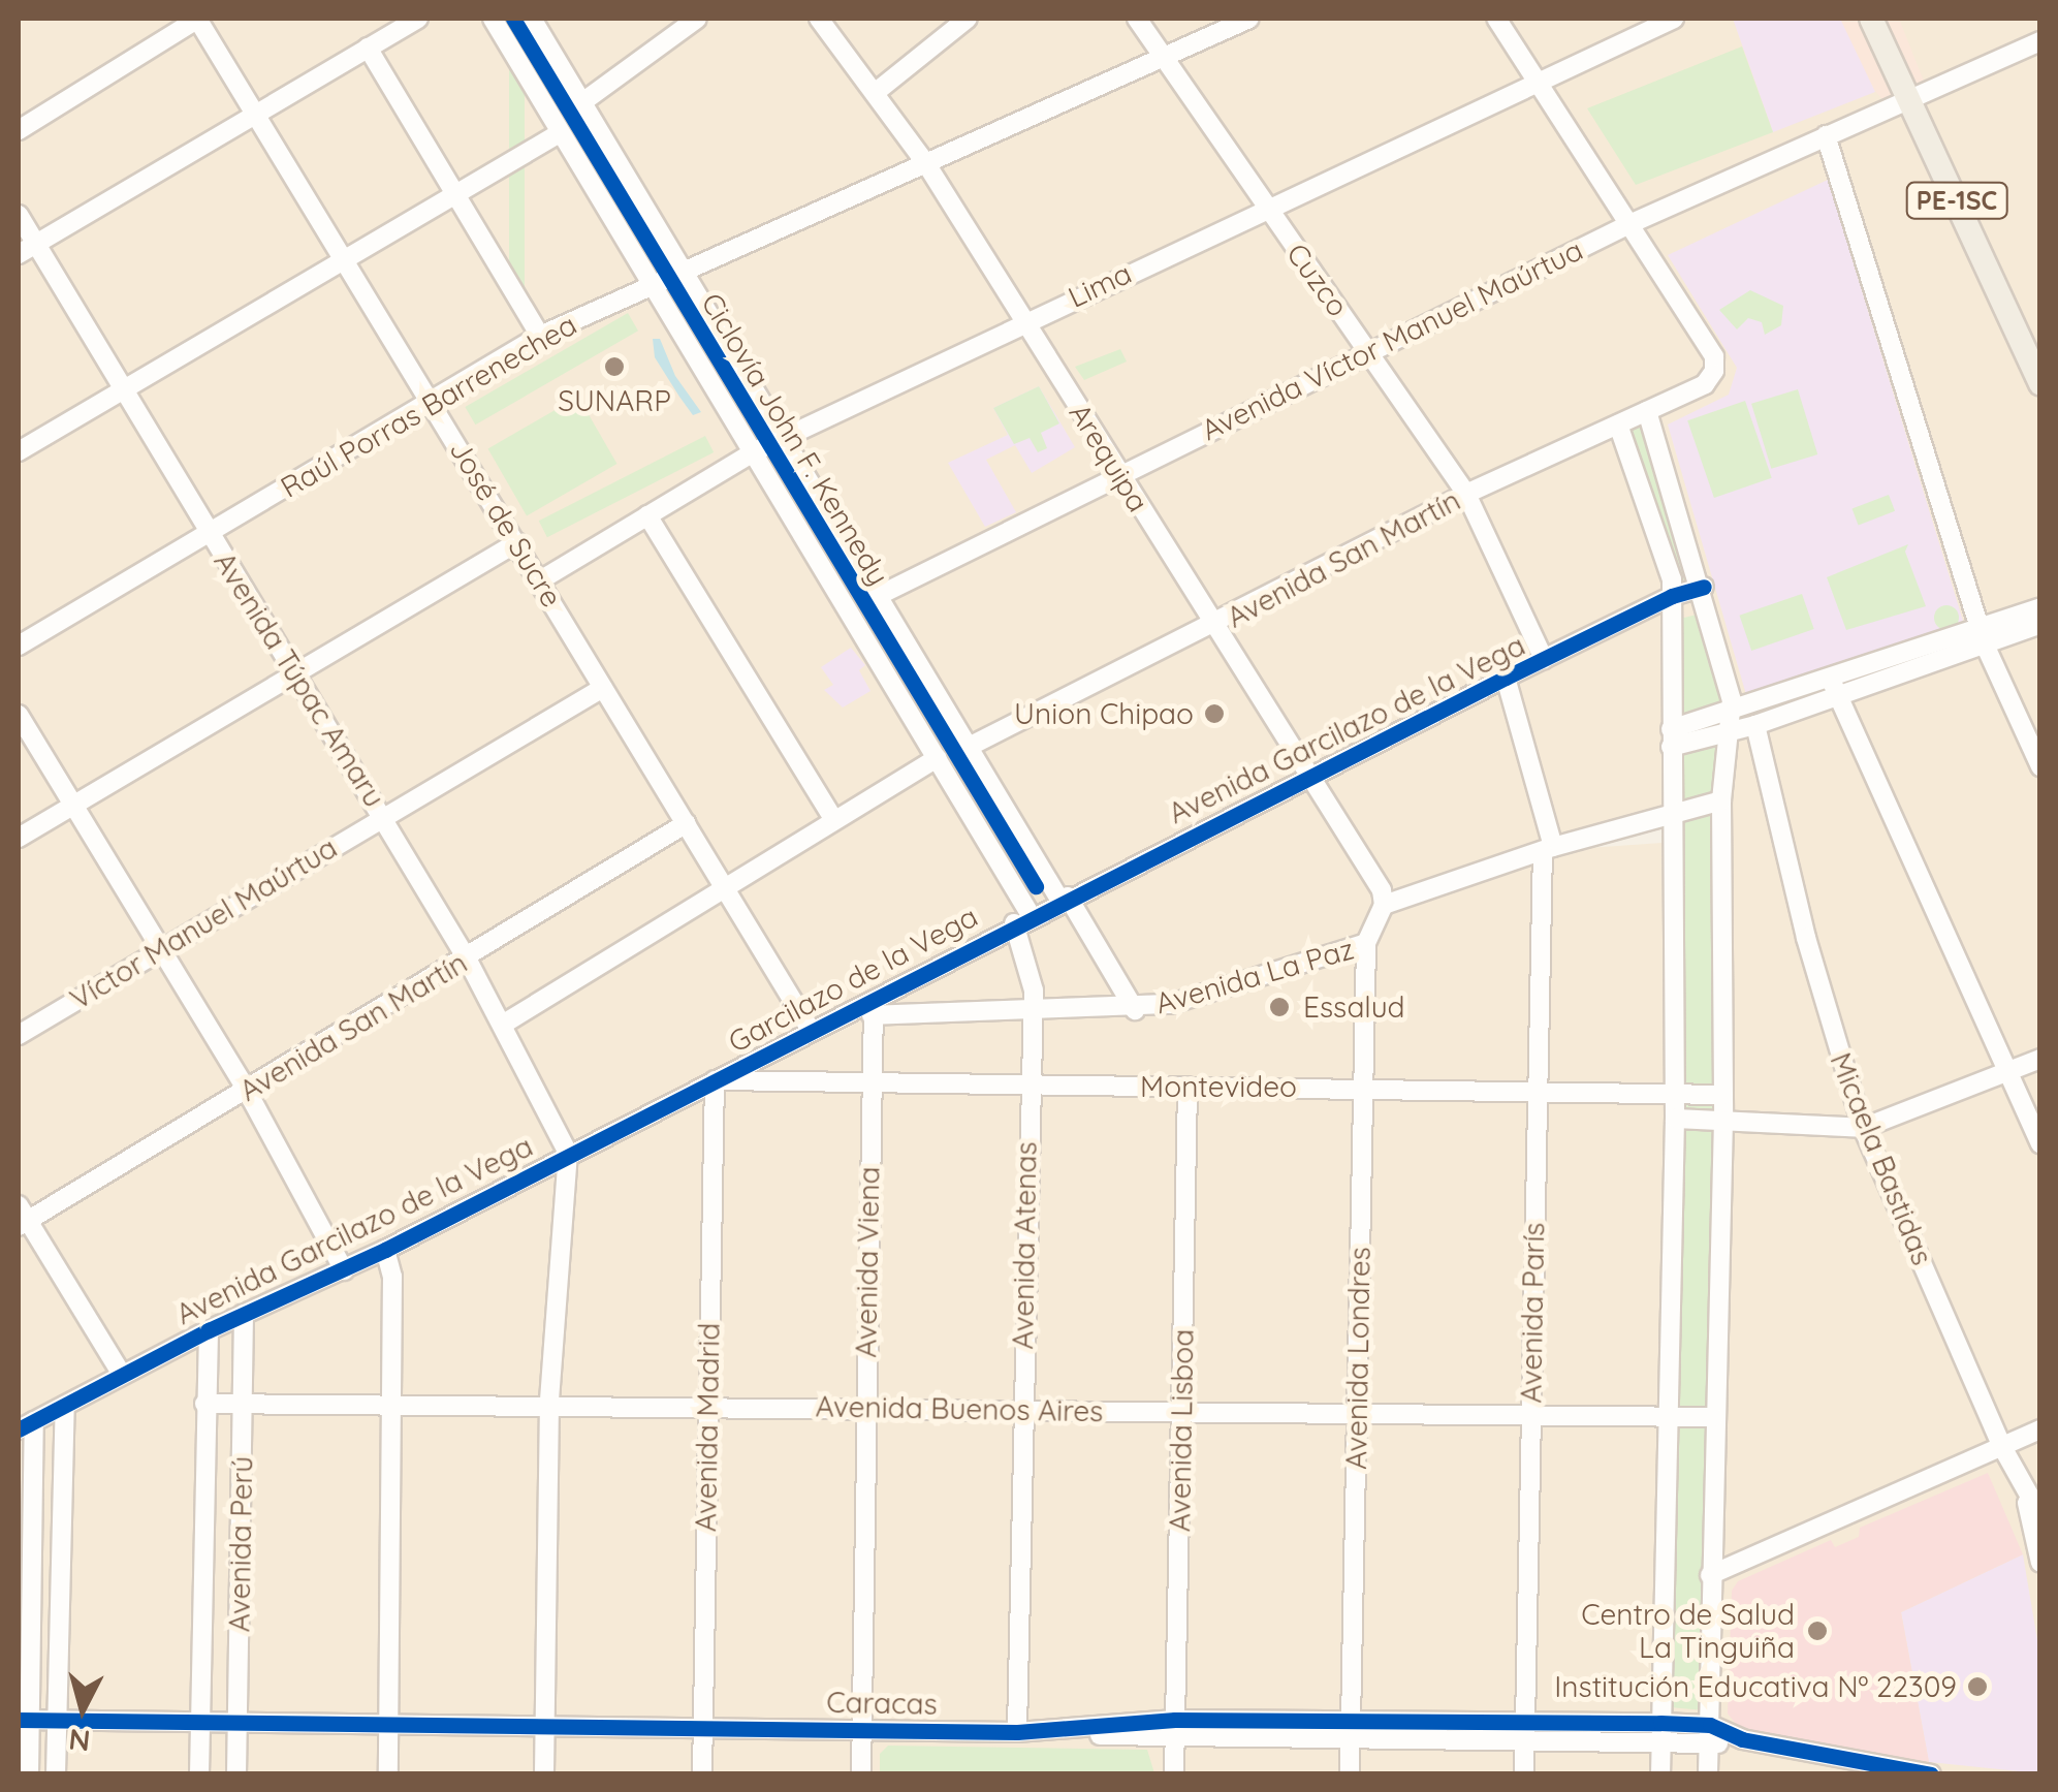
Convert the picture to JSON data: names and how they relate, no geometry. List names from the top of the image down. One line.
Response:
{"streets":{"main road":["PE-1SC"],"street":["Cuzco","Lima","Avenida Víctor Manuel Maúrtua","Raúl Porras Barrenechea","Arequipa","José de Sucre","Avenida San Martín","Avenida Túpac Amaru","Avenida Garcilazo de la Vega","Víctor Manuel Maúrtua","Avenida La Paz","Garcilazo de la Vega","Montevideo","Micaela Bastidas","Avenida Atenas","Avenida Viena","Avenida París","Avenida Londres","Avenida Buenos Aires","Avenida Madrid","Avenida Lisboa","Avenida Perú","Caracas"],"cycle path":["Ciclovía John F. Kennedy"]},"crossings":[["PE-1SC","Avenida Víctor Manuel Maúrtua"],["Cuzco","Lima"],["Cuzco","Avenida Víctor Manuel Maúrtua"],["Cuzco","Raúl Porras Barrenechea"],["Cuzco","Avenida San Martín"],["Cuzco","Avenida Garcilazo de la Vega"],["Lima","Arequipa"],["Lima","José de Sucre"],["Lima","Avenida Atenas"],["Avenida Víctor Manuel Maúrtua","Arequipa"],["Avenida Víctor Manuel Maúrtua","Avenida San Martín"],["Raúl Porras Barrenechea","Arequipa"],["Raúl Porras Barrenechea","José de Sucre"],["Raúl Porras Barrenechea","Avenida Túpac Amaru"],["Raúl Porras Barrenechea","Avenida Atenas"],["Arequipa","Avenida San Martín"],["Arequipa","Avenida Garcilazo de la Vega"],["Arequipa","Avenida La Paz"],["José de Sucre","Avenida San Martín"],["José de Sucre","Víctor Manuel Maúrtua"],["José de Sucre","Garcilazo de la Vega"],["Avenida San Martín","Avenida Túpac Amaru"],["Avenida Túpac Amaru","Avenida Garcilazo de la Vega"],["Avenida Túpac Amaru","Víctor Manuel Maúrtua"],["Avenida Garcilazo de la Vega","Garcilazo de la Vega"],["Avenida Garcilazo de la Vega","Montevideo"],["Avenida Garcilazo de la Vega","Avenida Atenas"],["Avenida Garcilazo de la Vega","Avenida Madrid"],["Avenida Garcilazo de la Vega","Avenida Perú"],["Avenida La Paz","Garcilazo de la Vega"],["Avenida La Paz","Avenida Atenas"],["Avenida La Paz","Avenida Viena"],["Avenida La Paz","Avenida Londres"],["Garcilazo de la Vega","Montevideo"],["Garcilazo de la Vega","Avenida Atenas"],["Garcilazo de la Vega","Avenida Viena"],["Garcilazo de la Vega","Avenida Madrid"],["Montevideo","Avenida Atenas"],["Montevideo","Avenida Viena"],["Montevideo","Avenida París"],["Montevideo","Avenida Londres"],["Montevideo","Avenida Madrid"],["Montevideo","Avenida Lisboa"],["Avenida Atenas","Avenida Buenos Aires"],["Avenida Atenas","Caracas"],["Avenida Viena","Avenida Buenos Aires"],["Avenida Viena","Caracas"],["Avenida París","Avenida Buenos Aires"],["Avenida Londres","Avenida Buenos Aires"],["Avenida Buenos Aires","Avenida Madrid"],["Avenida Buenos Aires","Avenida Lisboa"],["Avenida Buenos Aires","Avenida Perú"],["Avenida Madrid","Caracas"],["Avenida Lisboa","Caracas"],["Avenida Perú","Caracas"]],"places":["SUNARP","Union Chipao","Essalud","Centro de Salud La Tinguiña","Institución Educativa Nº 22309"],"north":"bottom"}
